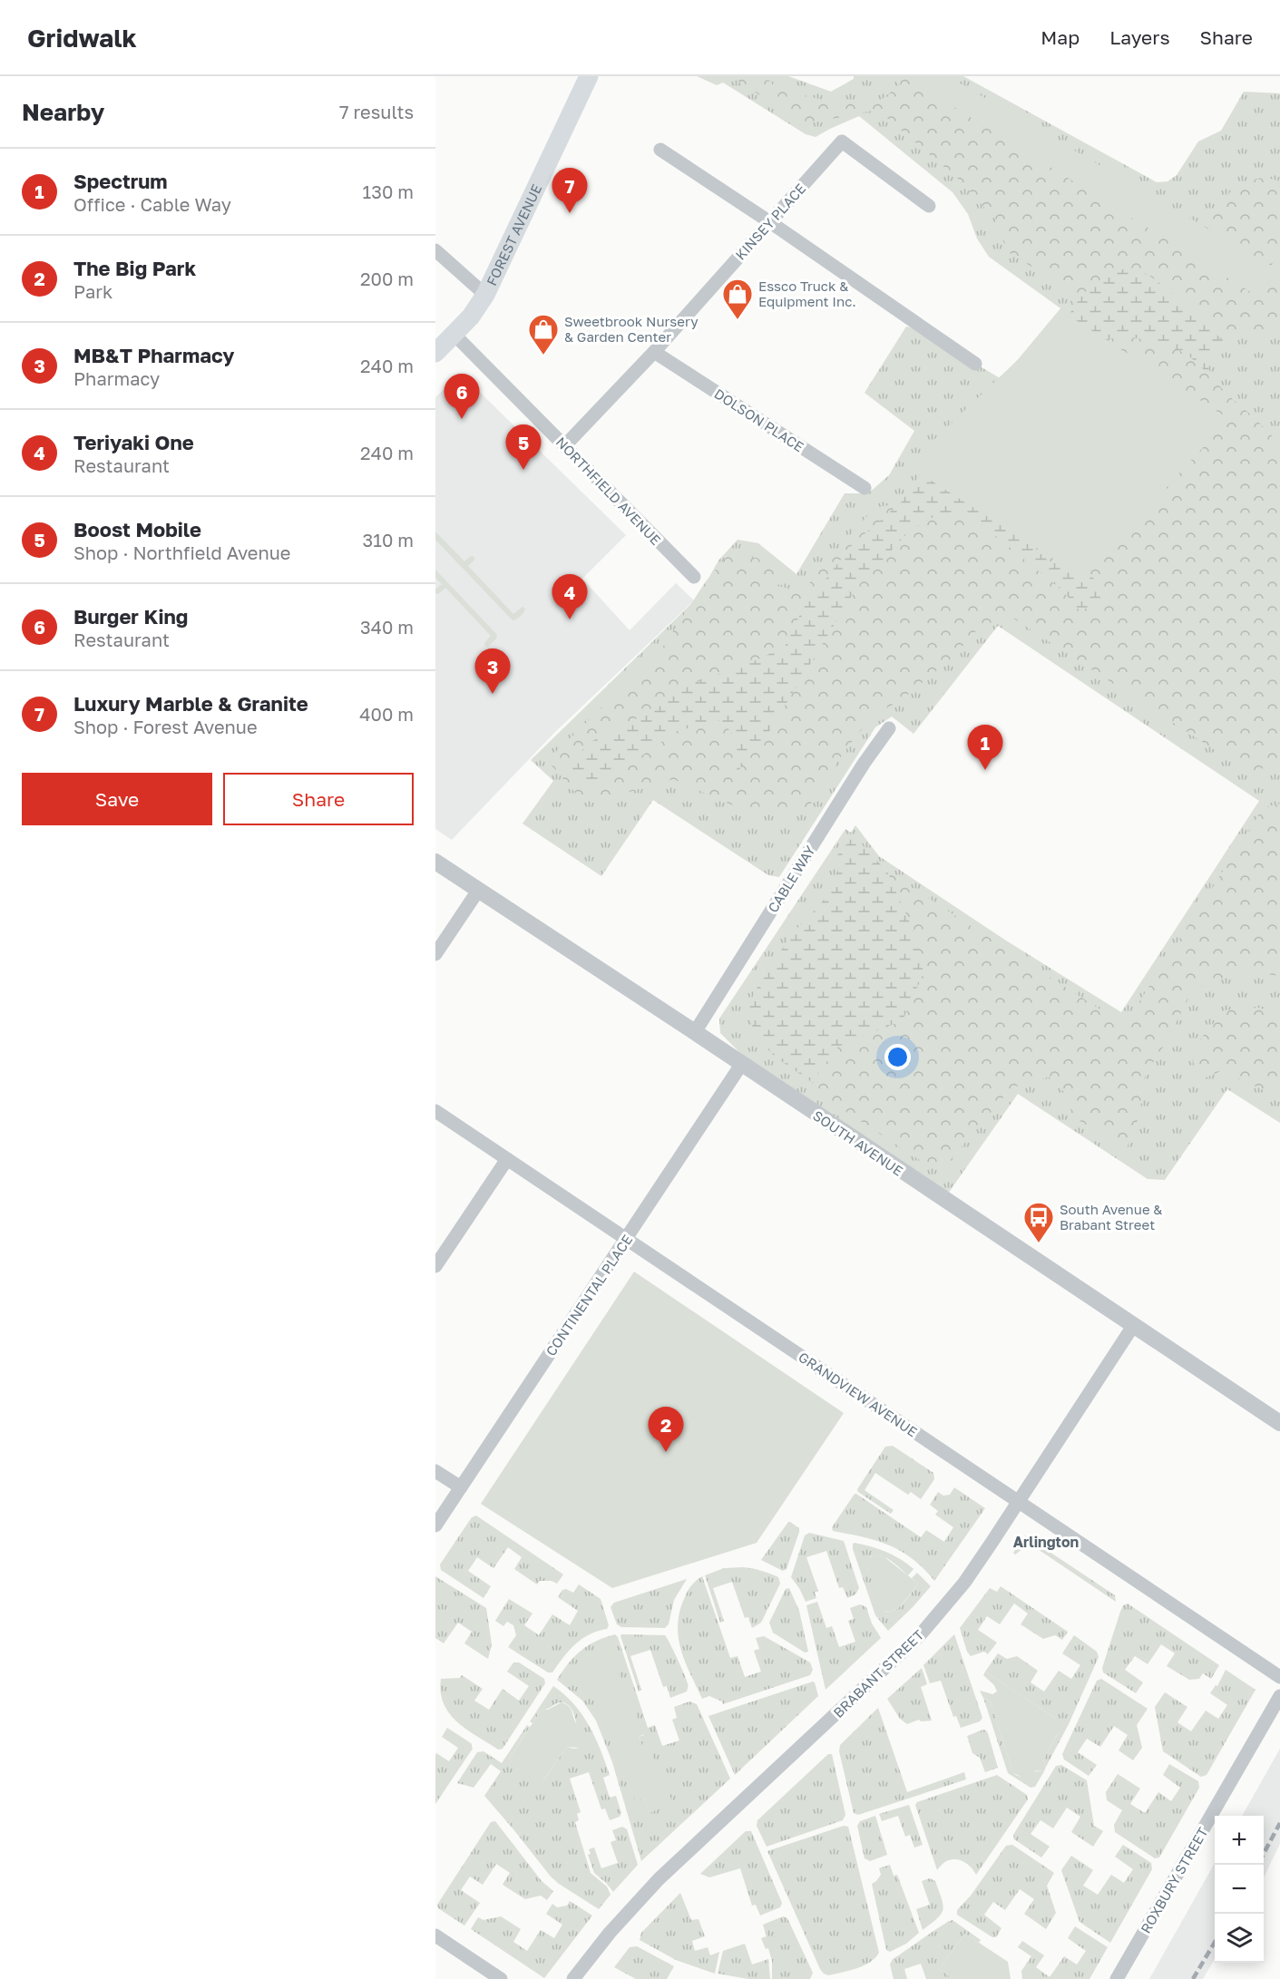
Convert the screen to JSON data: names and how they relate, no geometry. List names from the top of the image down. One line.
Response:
{"streets":{"main road":["FOREST AVENUE"],"street":["KINSEY PLACE","DOLSON PLACE","NORTHFIELD AVENUE","CABLE WAY","SOUTH AVENUE","CONTINENTAL PLACE","GRANDVIEW AVENUE","BRABANT STREET","ROXBURY STREET"]},"crossings":[["KINSEY PLACE","DOLSON PLACE"],["KINSEY PLACE","NORTHFIELD AVENUE"],["FOREST AVENUE","NORTHFIELD AVENUE"],["CABLE WAY","SOUTH AVENUE"],["SOUTH AVENUE","CONTINENTAL PLACE"],["SOUTH AVENUE","BRABANT STREET"],["CONTINENTAL PLACE","GRANDVIEW AVENUE"],["GRANDVIEW AVENUE","BRABANT STREET"]],"districts":["Arlington"],"places":{"shop":["Essco Truck & Equipment Inc.","Sweetbrook Nursery & Garden Center"],"bus stop":["South Avenue & Brabant Street"]},"page":{"header":"Gridwalk","nav":["Map","Layers","Share"],"heading":["Nearby","7 results"],"list":[{"mark":"1","name":"Spectrum","note":"Office · Cable Way","value":"130 m"},{"mark":"2","name":"The Big Park","note":"Park","value":"200 m"},{"mark":"3","name":"MB&T Pharmacy","note":"Pharmacy","value":"240 m"},{"mark":"4","name":"Teriyaki One","note":"Restaurant","value":"240 m"},{"mark":"5","name":"Boost Mobile","note":"Shop · Northfield Avenue","value":"310 m"},{"mark":"6","name":"Burger King","note":"Restaurant","value":"340 m"},{"mark":"7","name":"Luxury Marble & Granite","note":"Shop · Forest Avenue","value":"400 m"}],"pins":["7","6","5","4","3","1","2"],"buttons":["Save","Share"],"map_buttons":["+","−"]}}
